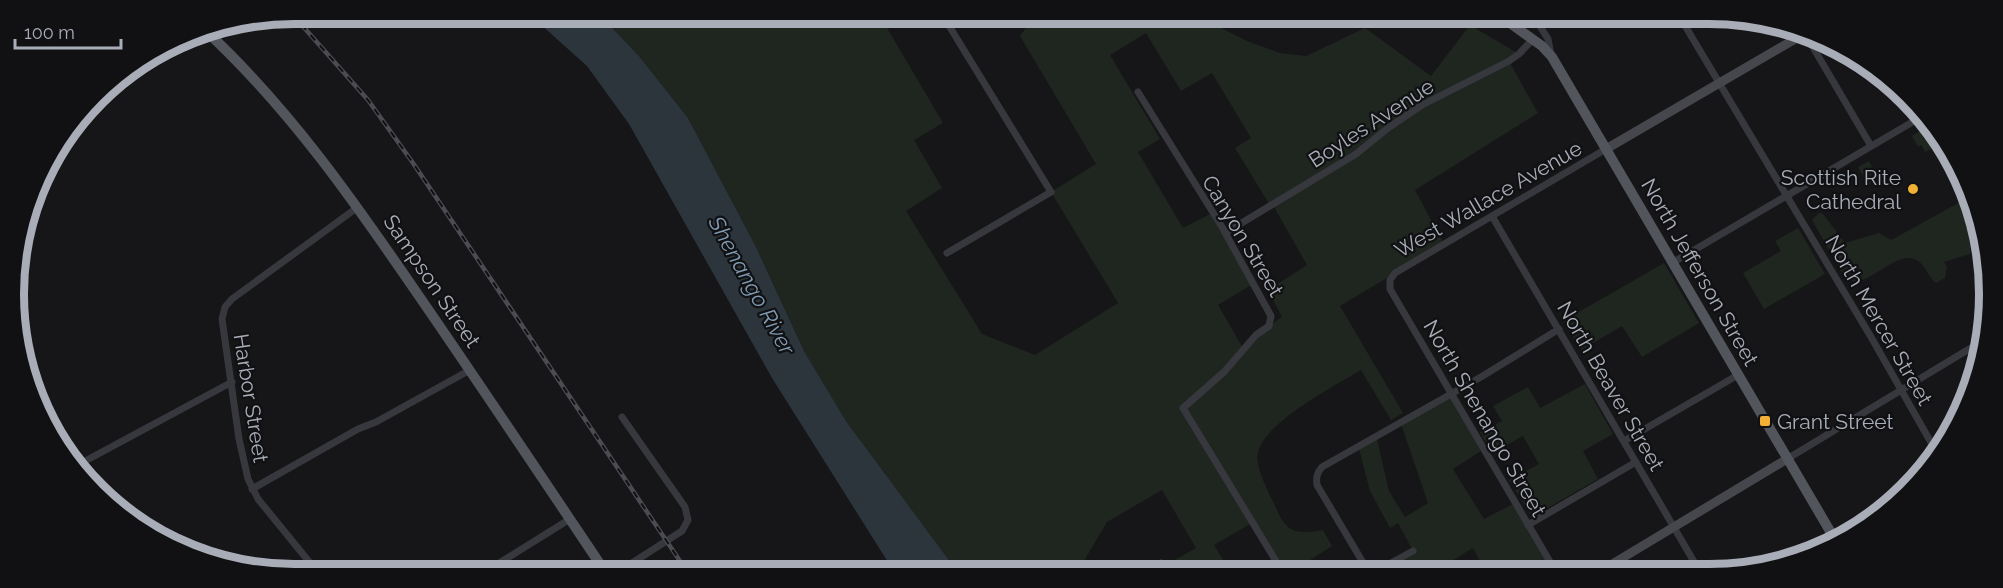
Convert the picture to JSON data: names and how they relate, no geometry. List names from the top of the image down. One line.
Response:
{"streets":{"main road":["North Jefferson Street","Sampson Street"],"street":["Boyles Avenue","West Wallace Avenue","Canyon Street","North Mercer Street","North Beaver Street","Harbor Street","North Shenango Street"]},"crossings":[["Boyles Avenue","Canyon Street"],["West Wallace Avenue","North Jefferson Street"],["West Wallace Avenue","North Beaver Street"],["West Wallace Avenue","North Shenango Street"],["Sampson Street","Harbor Street"]],"water":["Shenango River"],"places":{"other":["Scottish Rite Cathedral"],"transit":["Grant Street"]},"scale_bar":"100 m"}
